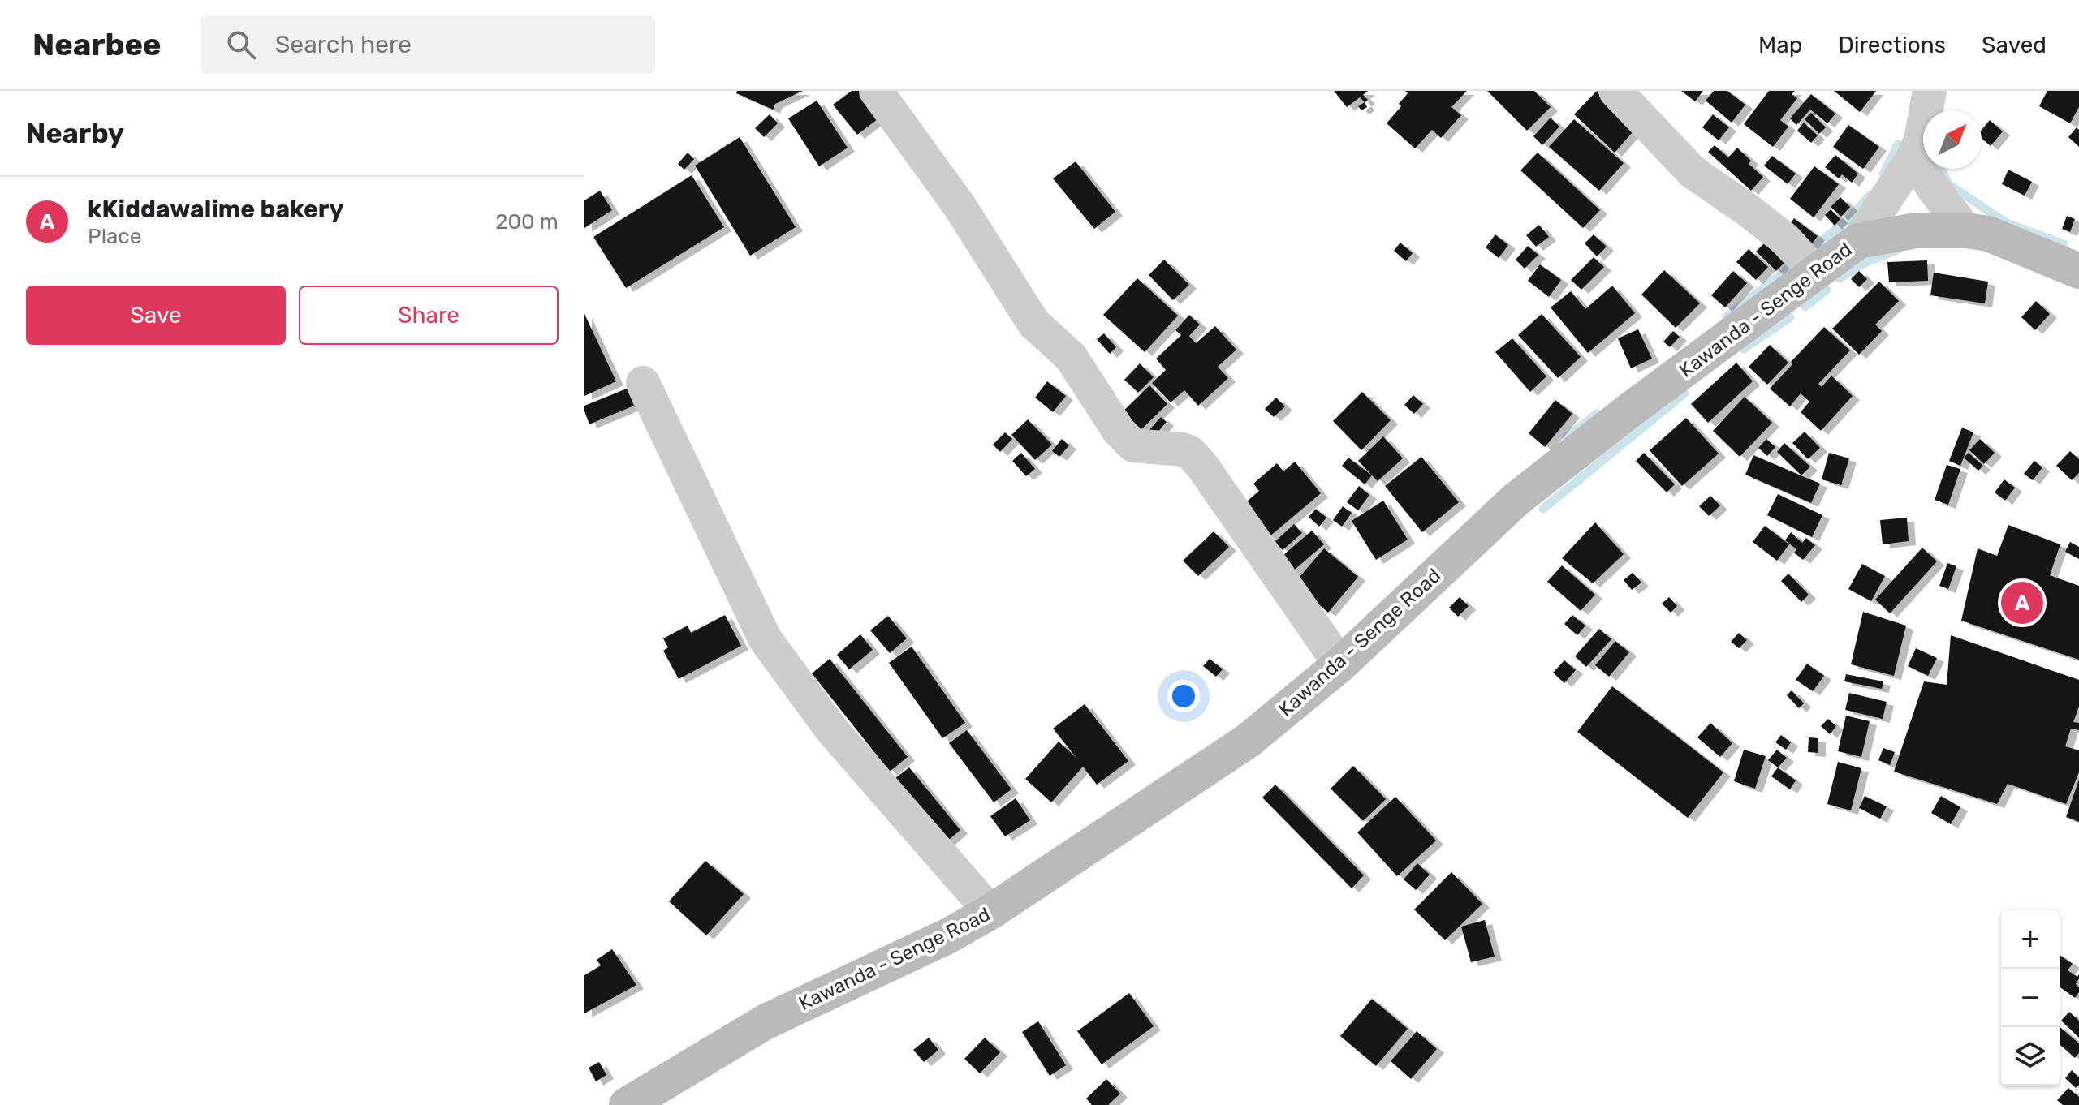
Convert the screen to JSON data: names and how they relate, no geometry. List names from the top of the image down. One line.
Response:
{"streets":{"street":["Kawanda - Senge Road"]},"north":"top right","page":{"header":"Nearbee","search":"Search here","nav":["Map","Directions","Saved"],"heading":"Nearby","list":[{"mark":"A","name":"kKiddawalime bakery","note":"Place","value":"200 m"}],"buttons":["Save","Share"],"pins":"A","map_buttons":["+","−"]}}
